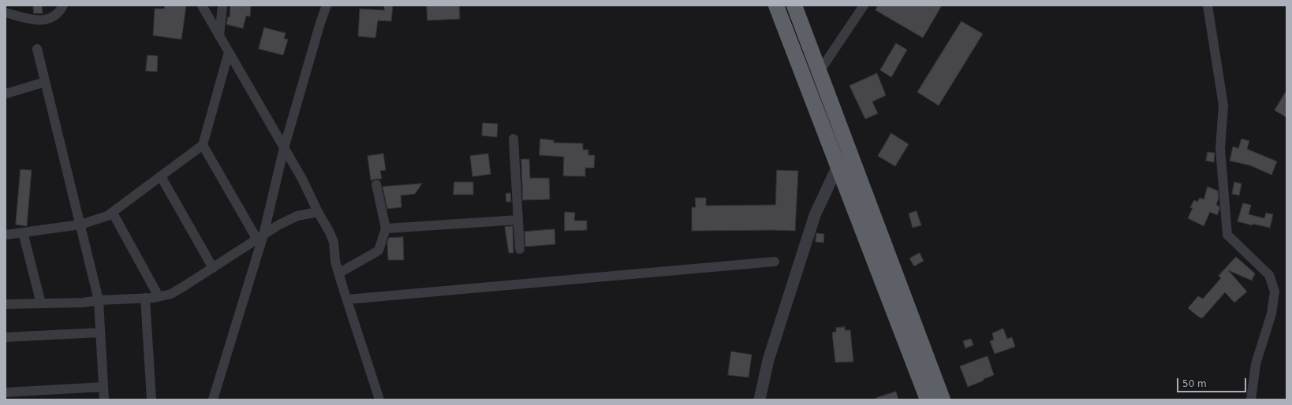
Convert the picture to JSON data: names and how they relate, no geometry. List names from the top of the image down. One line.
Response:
{"scale_bar":"50 m"}
